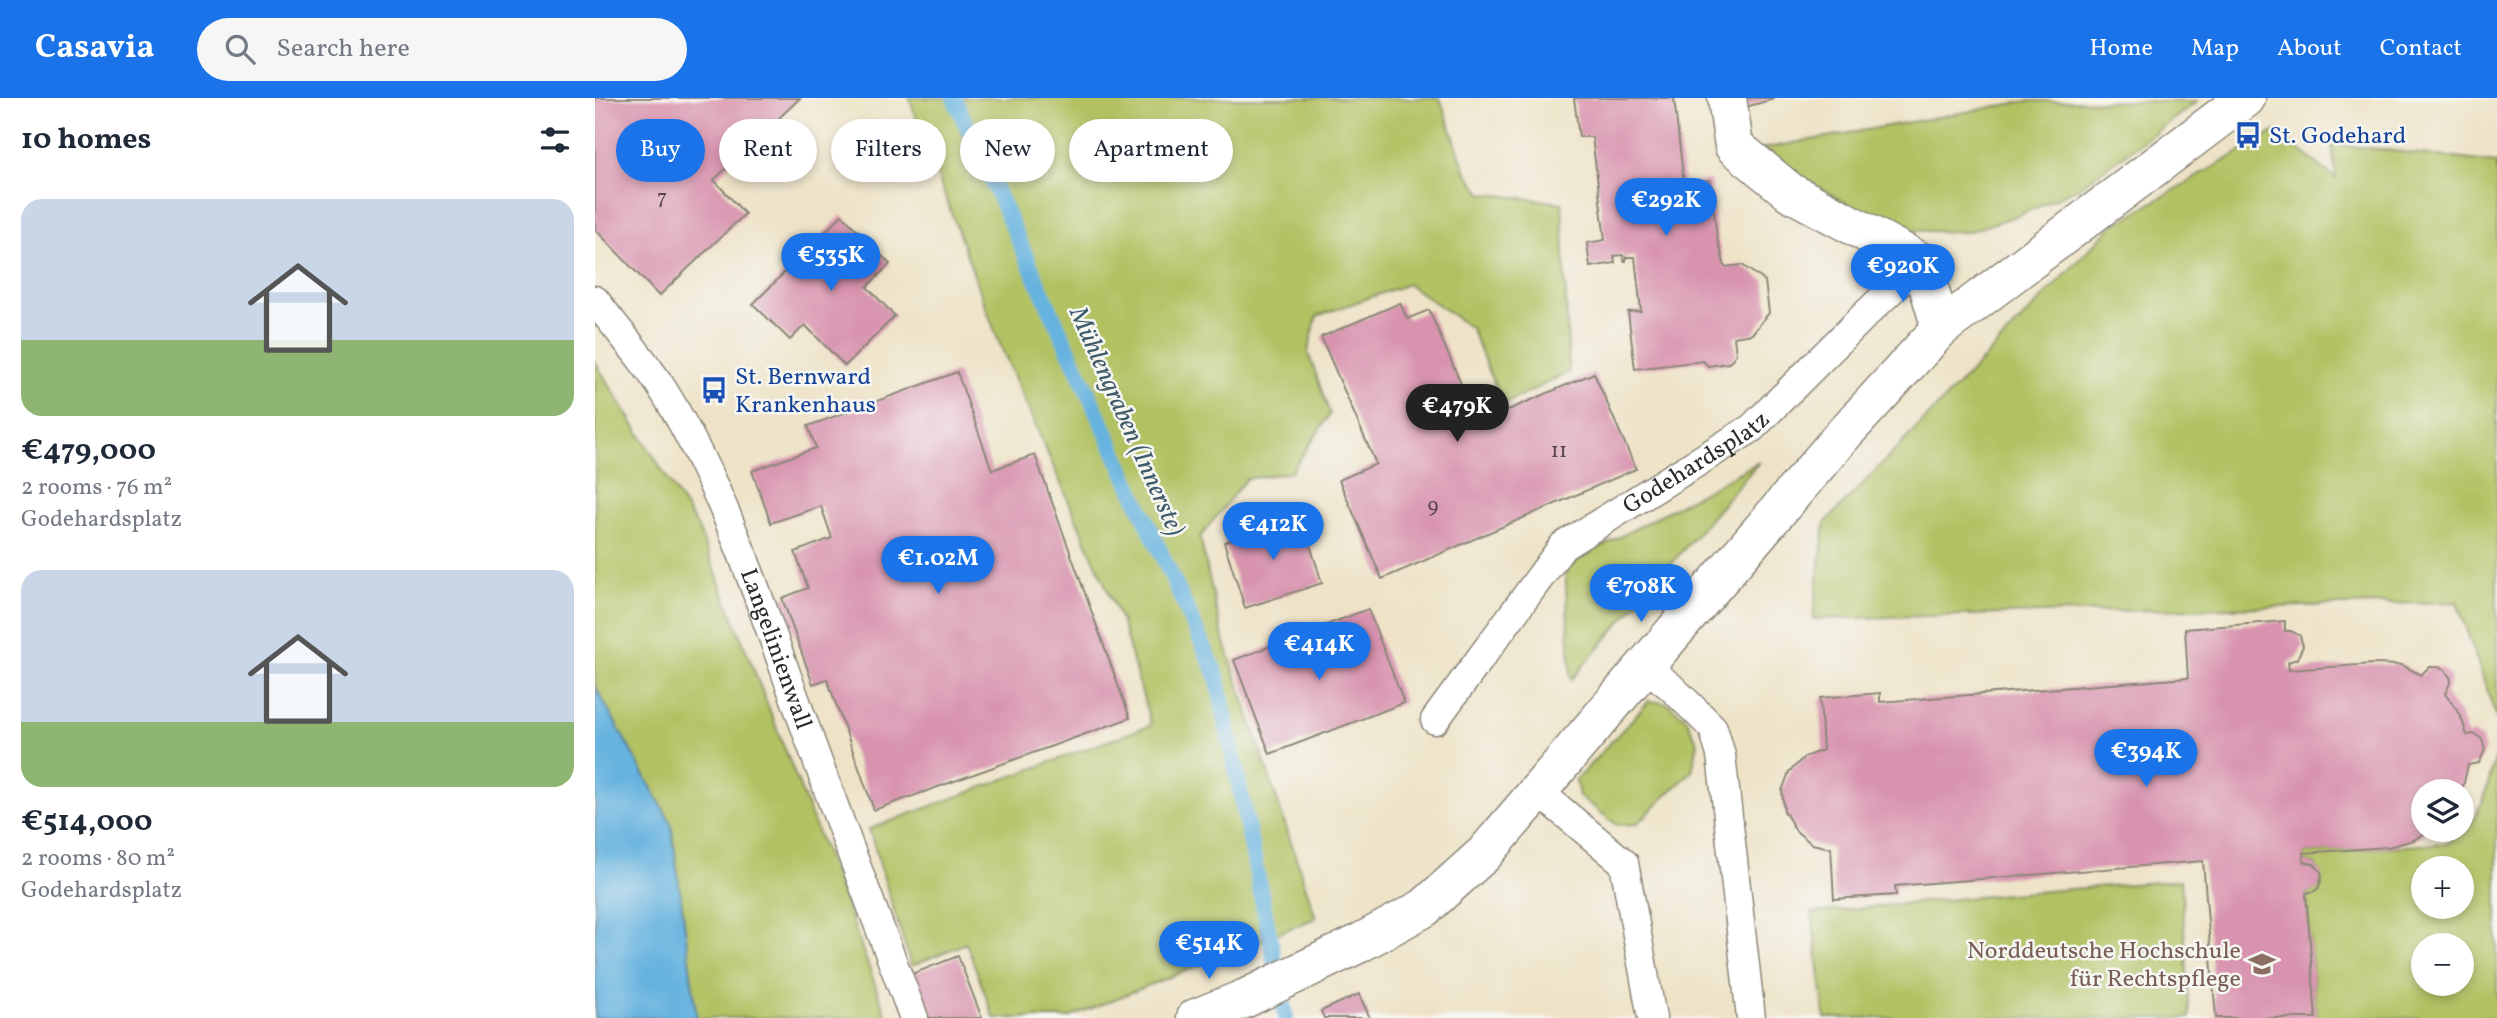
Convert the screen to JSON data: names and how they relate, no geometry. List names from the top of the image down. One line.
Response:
{"streets":{"lane":["Godehardsplatz","Langelinienwall"]},"water":["Mühlengraben (Innerste)"],"places":{"bus stop":["St. Godehard","St. Bernward Krankenhaus"],"school or university":["Norddeutsche Hochschule für Rechtspflege"]},"house_numbers":["7","11","9"],"page":{"header":"Casavia","search":"Search here","nav":["Home","Map","About","Contact"],"heading":"10 homes","chip":["Buy","Rent","Filters","New","Apartment"],"price":["€292K","€535K","€920K","€479K","€412K","€1.02M","€708K","€414K","€394K","€514K"],"list":[{"name":"€479,000","note":"2 rooms · 76 m² · Godehardsplatz"},{"name":"€514,000","note":"2 rooms · 80 m² · Godehardsplatz"}],"map_buttons":["+","−"]}}
